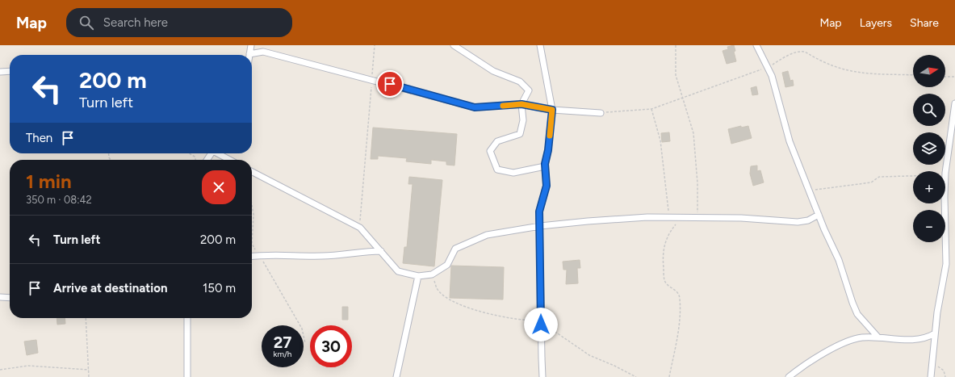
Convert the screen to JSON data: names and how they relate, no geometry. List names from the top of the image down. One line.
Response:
{"north":"right","page":{"header":"Map","search":"Search here","nav":["Map","Layers","Share"],"map_buttons":["+","−"],"turn":["200 m","Turn left"],"then":"Then","heading":["1 min","350 m · 08:42"],"list":[{"name":"Turn left","value":"200 m"},{"name":"Arrive at destination","value":"150 m"}],"speed":"27 km/h","limit":"30"}}
